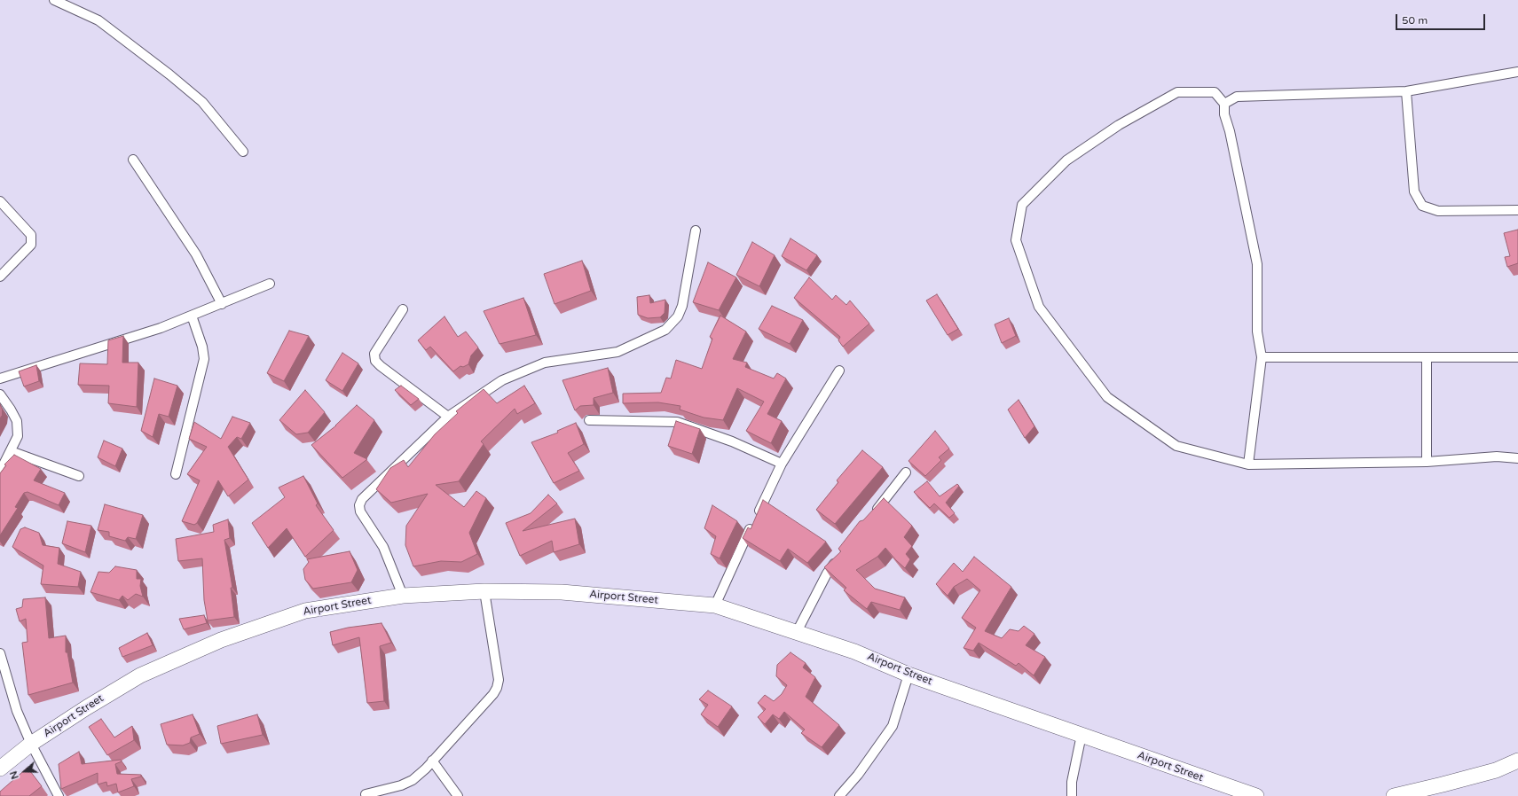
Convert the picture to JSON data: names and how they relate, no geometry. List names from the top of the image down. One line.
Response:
{"streets":{"highway":["Airport Street"]},"scale_bar":"50 m","north":"left"}
